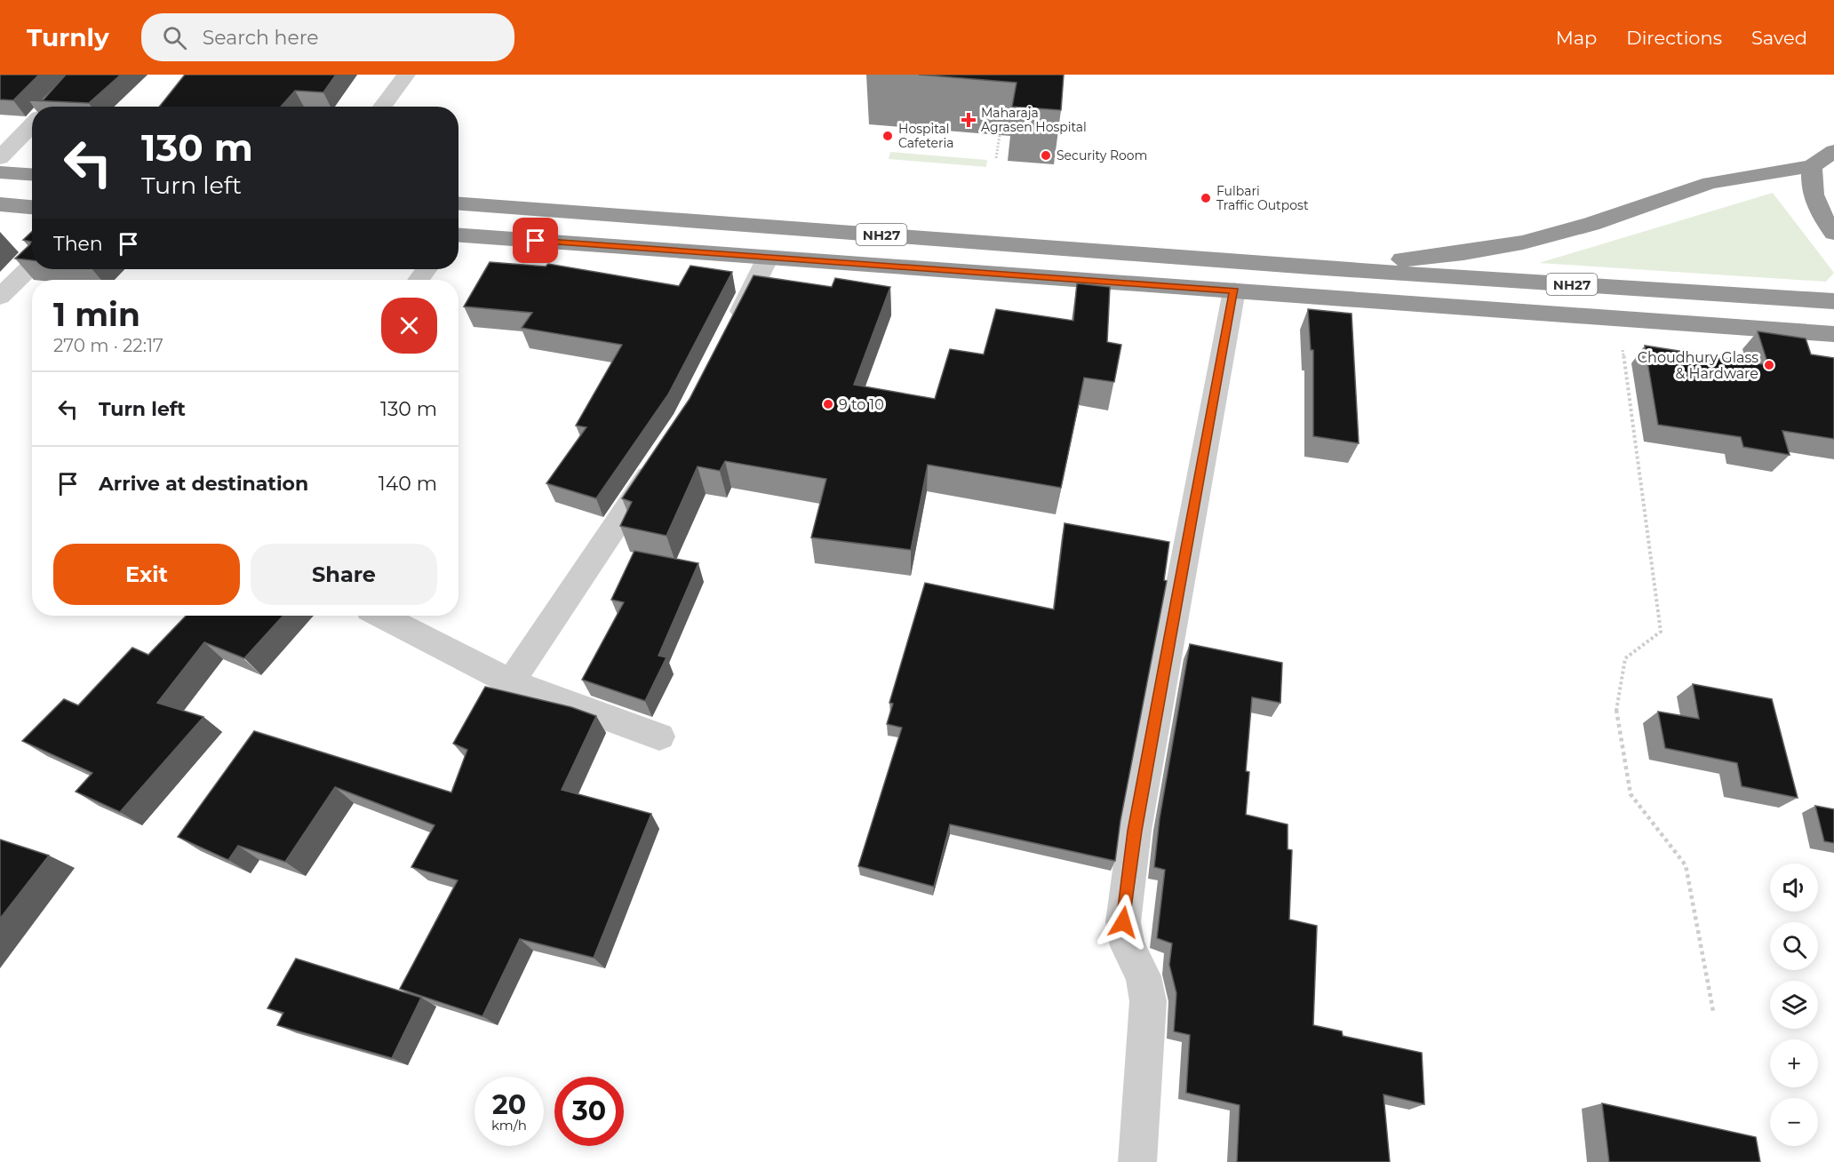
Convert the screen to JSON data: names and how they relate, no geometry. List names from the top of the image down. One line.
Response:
{"streets":{"highway":["NH27"]},"places":{"health":["Maharaja Agrasen Hospital"],"other":["Hospital Cafeteria","Security Room","Fulbari Traffic Outpost","Choudhury Glass & Hardware","9 to 10"]},"page":{"header":"Turnly","search":"Search here","nav":["Map","Directions","Saved"],"turn":["130 m","Turn left"],"then":"Then","heading":["1 min","270 m · 22:17"],"list":[{"name":"Turn left","value":"130 m"},{"name":"Arrive at destination","value":"140 m"}],"buttons":["Exit","Share"],"map_buttons":["+","−"],"speed":"20 km/h","limit":"30"}}
